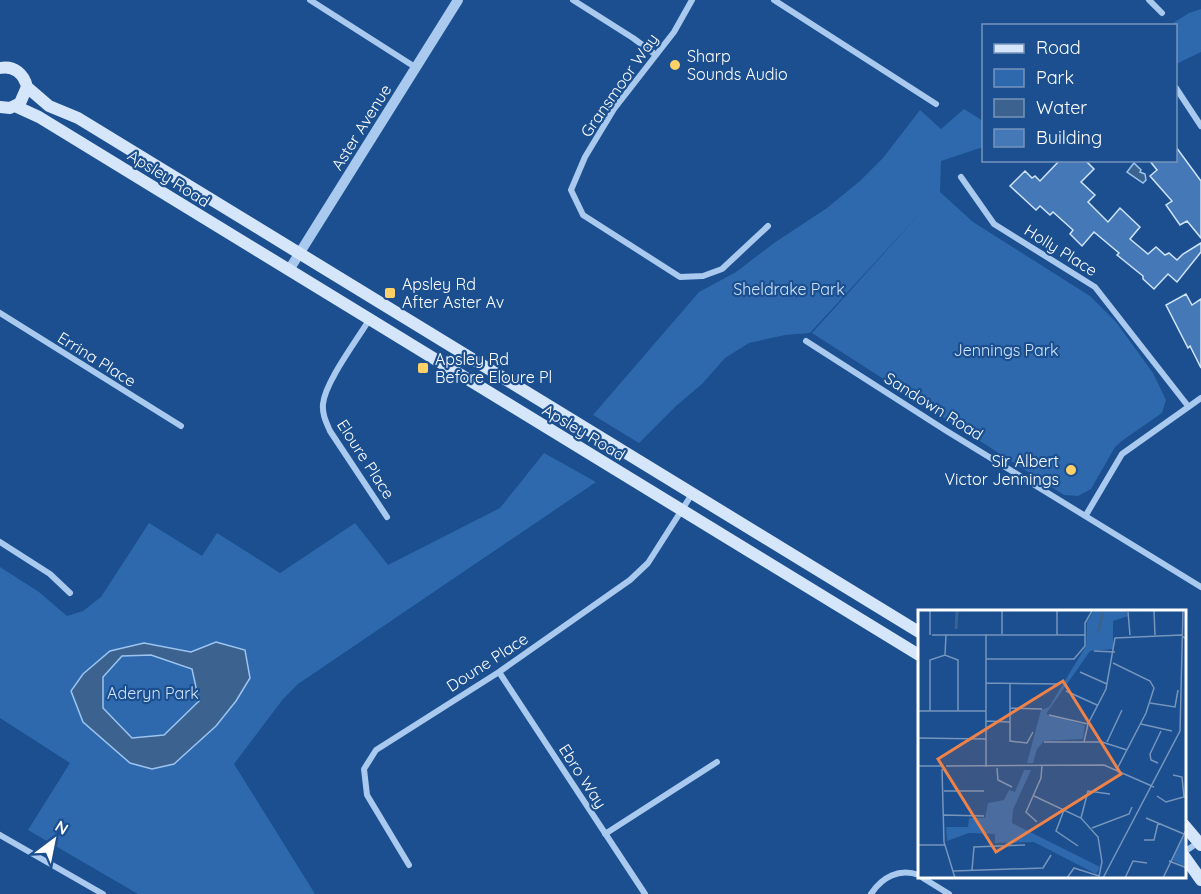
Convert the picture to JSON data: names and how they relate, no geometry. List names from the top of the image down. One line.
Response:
{"streets":{"main road":["Apsley Road"],"street":["Gransmoor Way","Aster Avenue","Holly Place","Errina Place","Sandown Road","Eloure Place","Doune Place","Ebro Way"]},"crossings":[["Aster Avenue","Apsley Road"],["Apsley Road","Eloure Place"],["Apsley Road","Doune Place"],["Doune Place","Ebro Way"]],"parks":["Sheldrake Park","Jennings Park","Aderyn Park"],"places":{"other":["Sharp Sounds Audio","Sir Albert Victor Jennings"],"transit":["Apsley Rd After Aster Av","Apsley Rd Before Eloure Pl"]},"legend":["Road","Park","Water","Building"],"north":"top right"}
